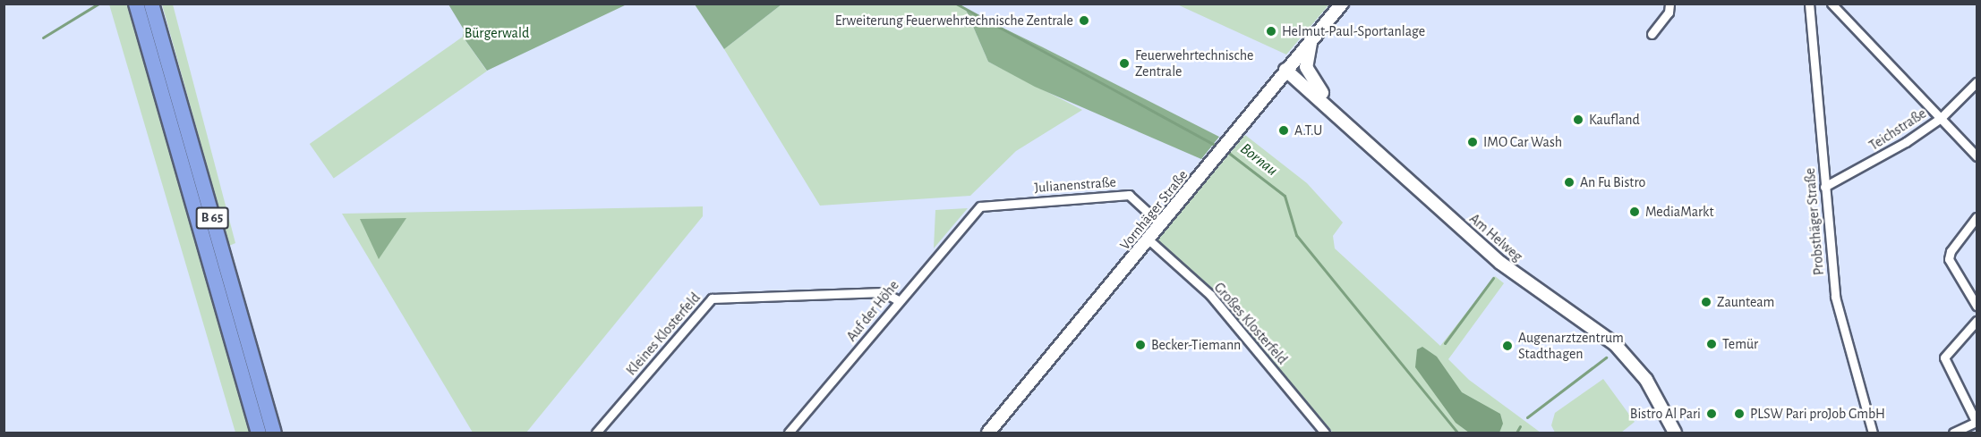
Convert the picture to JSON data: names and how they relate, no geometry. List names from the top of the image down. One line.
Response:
{"streets":{"highway":["B 65"],"main road":["Vornhäger Straße","Am Helweg"],"street":["Teichstraße","Julianenstraße","Probsthäger Straße","Auf der Höhe","Großes Klosterfeld","Kleines Klosterfeld"]},"crossings":[["Teichstraße","Probsthäger Straße"],["Julianenstraße","Vornhäger Straße"],["Julianenstraße","Auf der Höhe"],["Vornhäger Straße","Am Helweg"],["Vornhäger Straße","Großes Klosterfeld"],["Auf der Höhe","Kleines Klosterfeld"]],"water":["Bornau"],"parks":["Bürgerwald"],"places":["Erweiterung Feuerwehrtechnische Zentrale","Helmut-Paul-Sportanlage","Feuerwehrtechnische Zentrale","Kaufland","A.T.U","IMO Car Wash","An Fu Bistro","MediaMarkt","Zaunteam","Temür","Becker-Tiemann","Augenarztzentrum Stadthagen","Bistro Al Pari","PLSW Pari proJob GmbH"]}
